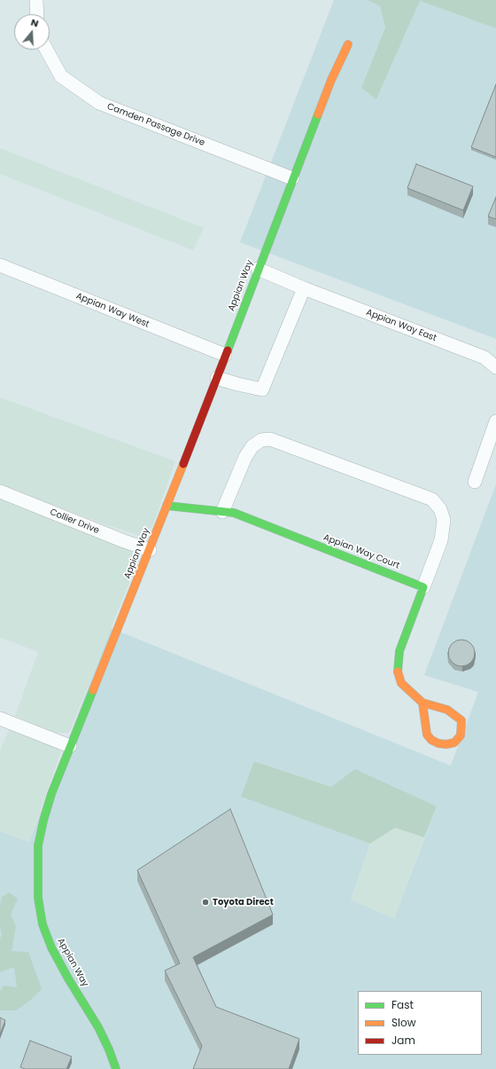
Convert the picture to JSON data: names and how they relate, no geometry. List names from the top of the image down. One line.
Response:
{"streets":{"street":["Camden Passage Drive","Appian Way","Appian Way West","Appian Way East","Collier Drive","Appian Way Court"]},"crossings":[["Camden Passage Drive","Appian Way"],["Appian Way","Appian Way West"],["Appian Way","Appian Way East"],["Appian Way","Collier Drive"],["Appian Way","Appian Way Court"]],"places":["Toyota Direct"],"legend":["Fast","Slow","Jam"],"north":"top"}
